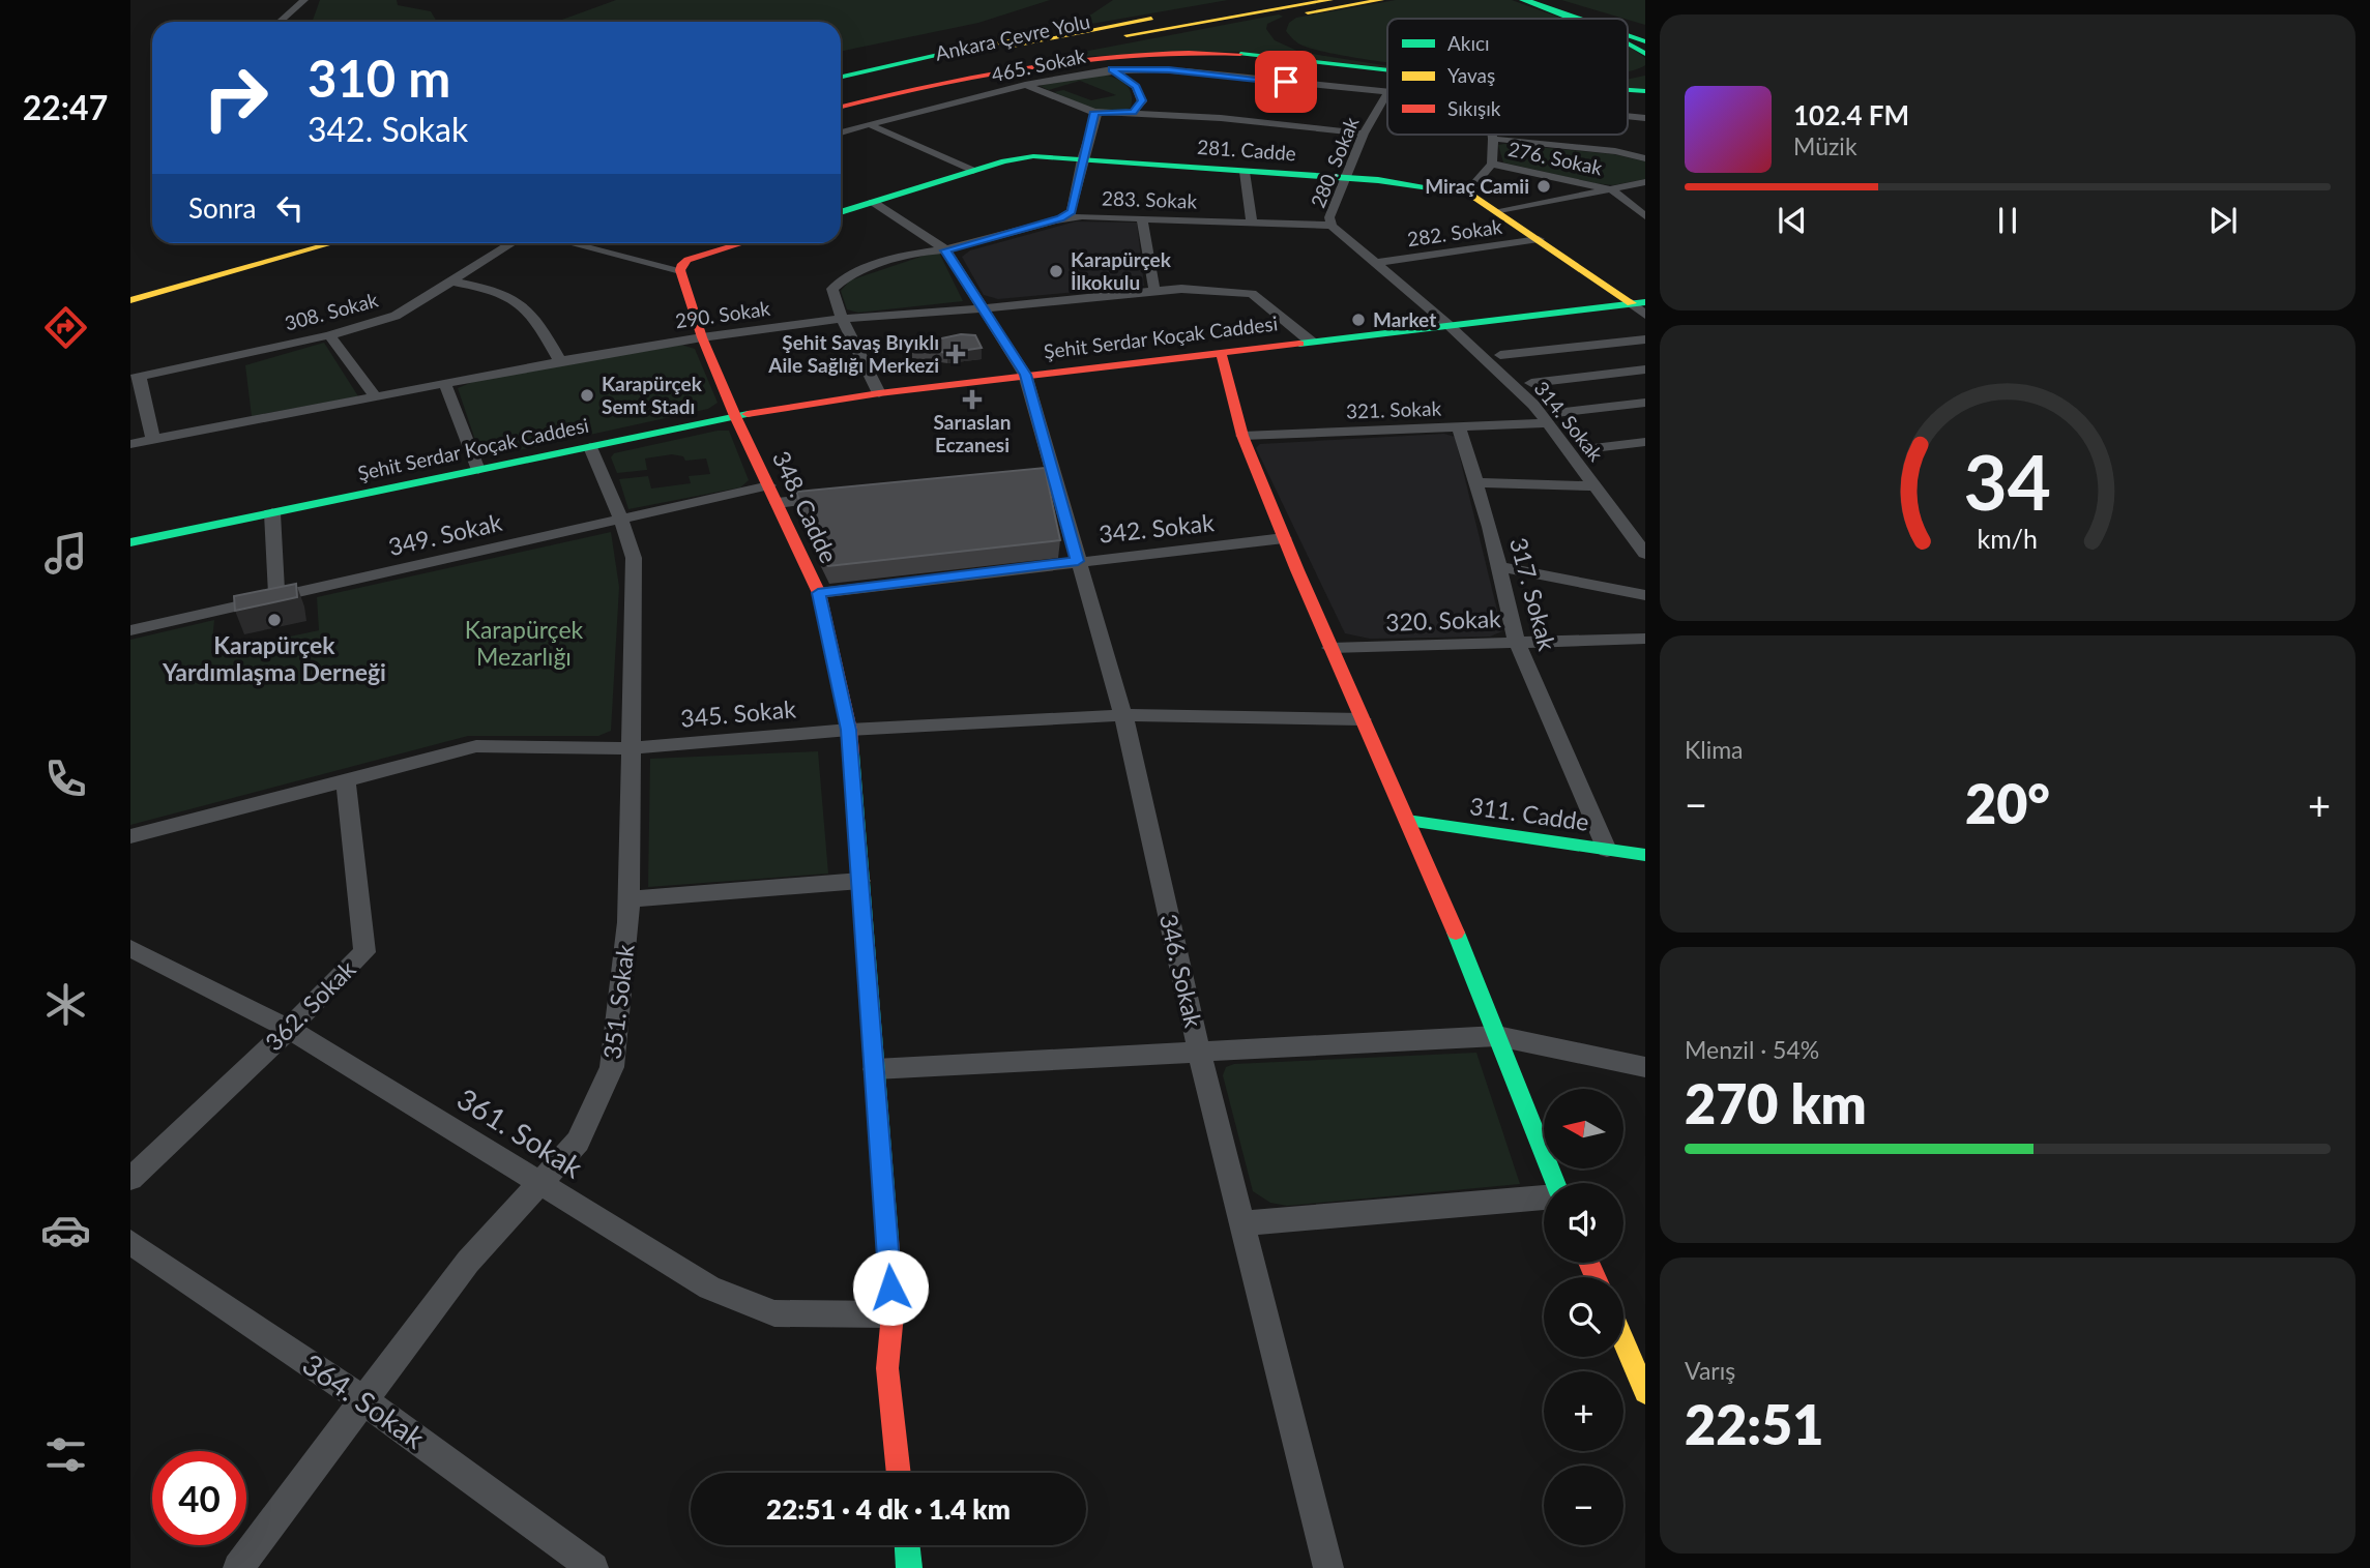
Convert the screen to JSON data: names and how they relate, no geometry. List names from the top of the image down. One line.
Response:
{"streets":{"main road":["Ankara Çevre Yolu","281. Cadde","Şehit Serdar Koçak Caddesi","348. Cadde","311. Cadde"],"street":["465. Sokak","276. Sokak","280. Sokak","283. Sokak","282. Sokak","308. Sokak","290. Sokak","321. Sokak","314. Sokak","342. Sokak","349. Sokak","317. Sokak","320. Sokak","345. Sokak","346. Sokak","351. Sokak","362. Sokak","361. Sokak","364. Sokak"]},"crossings":[["465. Sokak","280. Sokak"],["281. Cadde","280. Sokak"],["281. Cadde","282. Sokak"],["281. Cadde","Şehit Serdar Koçak Caddesi"],["280. Sokak","283. Sokak"],["280. Sokak","282. Sokak"],["280. Sokak","Şehit Serdar Koçak Caddesi"],["280. Sokak","314. Sokak"],["283. Sokak","290. Sokak"],["283. Sokak","Şehit Serdar Koçak Caddesi"],["283. Sokak","346. Sokak"],["290. Sokak","Şehit Serdar Koçak Caddesi"],["290. Sokak","346. Sokak"],["Şehit Serdar Koçak Caddesi","314. Sokak"],["Şehit Serdar Koçak Caddesi","348. Cadde"],["Şehit Serdar Koçak Caddesi","346. Sokak"],["Şehit Serdar Koçak Caddesi","351. Sokak"],["321. Sokak","314. Sokak"],["321. Sokak","317. Sokak"],["348. Cadde","342. Sokak"],["348. Cadde","349. Sokak"],["348. Cadde","345. Sokak"],["348. Cadde","361. Sokak"],["342. Sokak","346. Sokak"],["349. Sokak","351. Sokak"],["317. Sokak","320. Sokak"],["317. Sokak","311. Cadde"],["345. Sokak","346. Sokak"],["345. Sokak","351. Sokak"],["345. Sokak","362. Sokak"],["351. Sokak","361. Sokak"],["351. Sokak","364. Sokak"],["362. Sokak","361. Sokak"]],"parks":["Karapürçek Mezarlığı"],"places":{"other":["Miraç Camii","Karapürçek İlkokulu","Market","Karapürçek Semt Stadı","Karapürçek Yardımlaşma Derneği"],"health":["Şehit Savaş Bıyıklı Aile Sağlığı Merkezi","Sarıaslan Eczanesi"]},"legend":["Akıcı","Yavaş","Sıkışık"],"north":"left","page":{"tabs":"22:47","turn":["310 m","342. Sokak"],"song":["102.4 FM","Müzik"],"then":"Sonra","tile":["Klima",["Menzil · 54%","270 km"],["Varış","22:51"]],"heat":["−","20°","+"],"map_buttons":["+","−"],"limit":"40","trip":"22:51 · 4 dk · 1.4 km","gauge":["34","km/h"]}}
